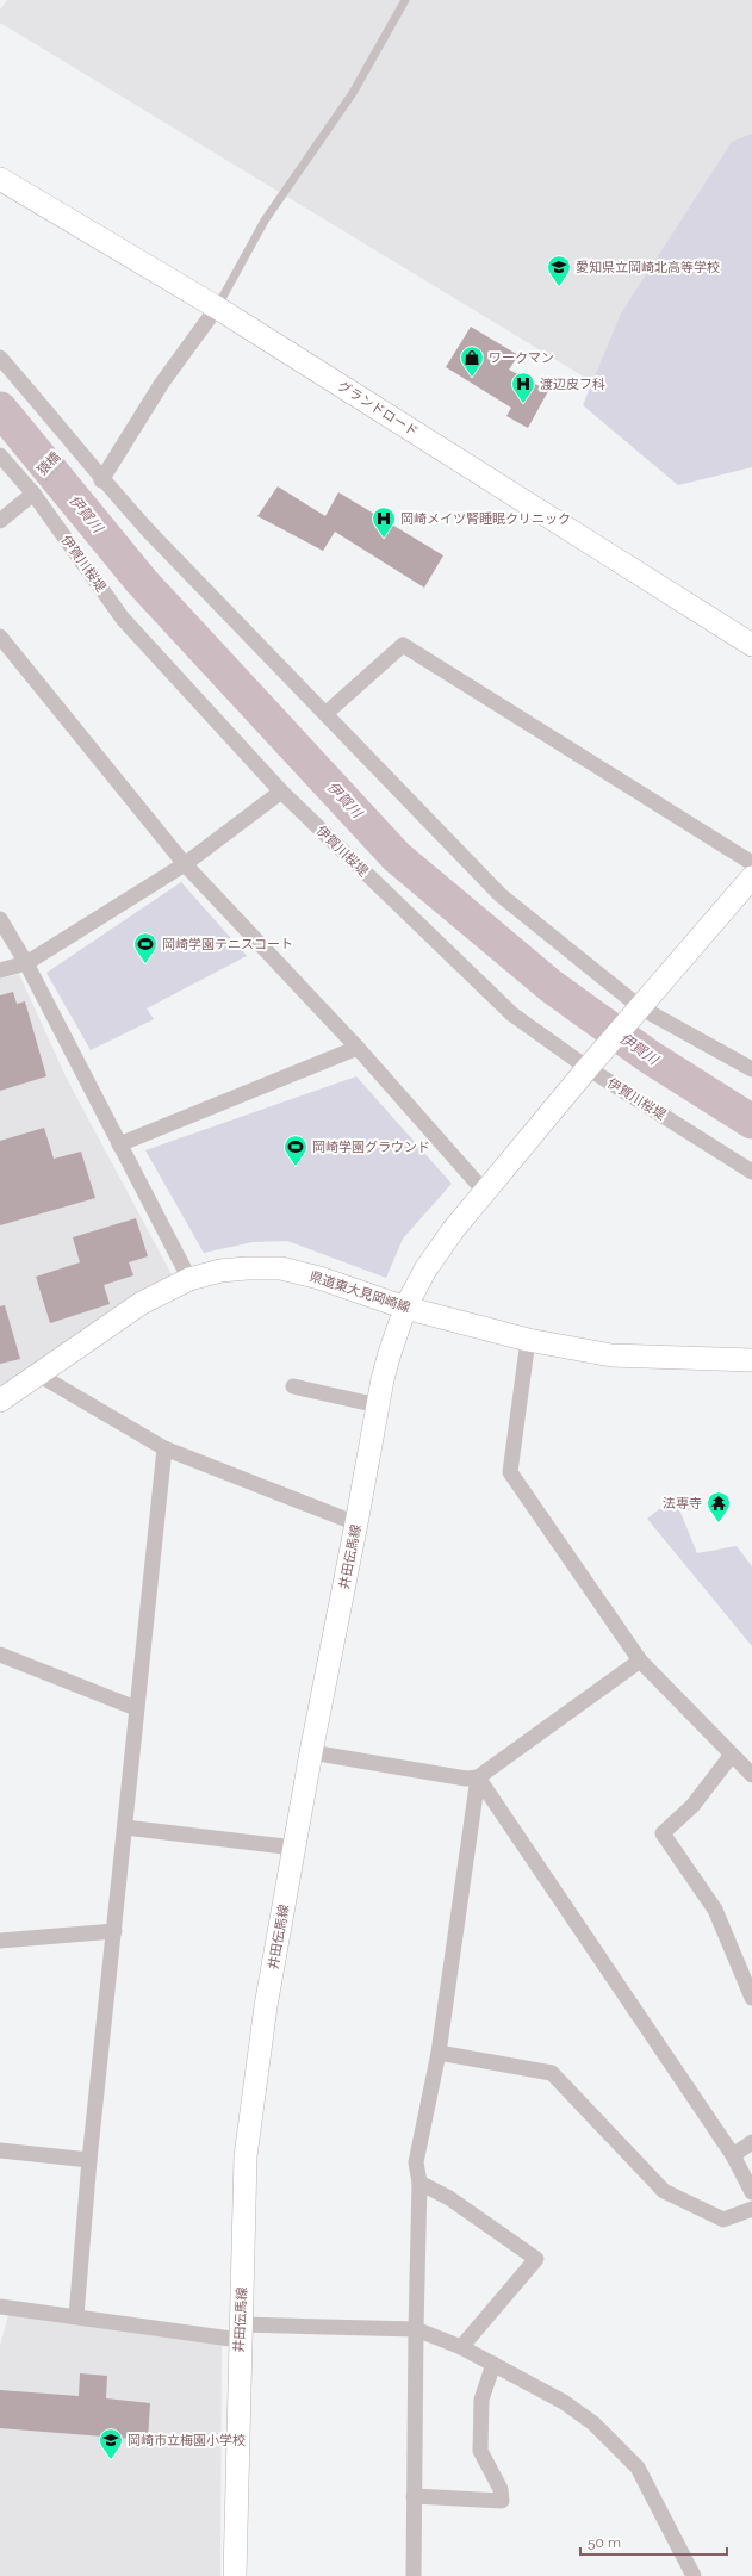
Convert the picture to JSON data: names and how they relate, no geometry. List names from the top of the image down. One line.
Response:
{"streets":{"street":["グランドロード","伊賀川桜堤","県道東大見岡崎線","井田伝馬線"],"path":["猿橋"]},"crossings":[["猿橋","伊賀川桜堤"],["伊賀川桜堤","井田伝馬線"],["県道東大見岡崎線","井田伝馬線"]],"water":["伊賀川"],"places":{"school or university":["愛知県立岡崎北高等学校","岡崎市立梅園小学校"],"shop":["ワークマン"],"hospital":["渡辺皮フ科","岡崎メイツ腎睡眠クリニック"],"sports":["岡崎学園テニスコート","岡崎学園グラウンド"],"temple":["法専寺"]},"scale_bar":"50 m"}
